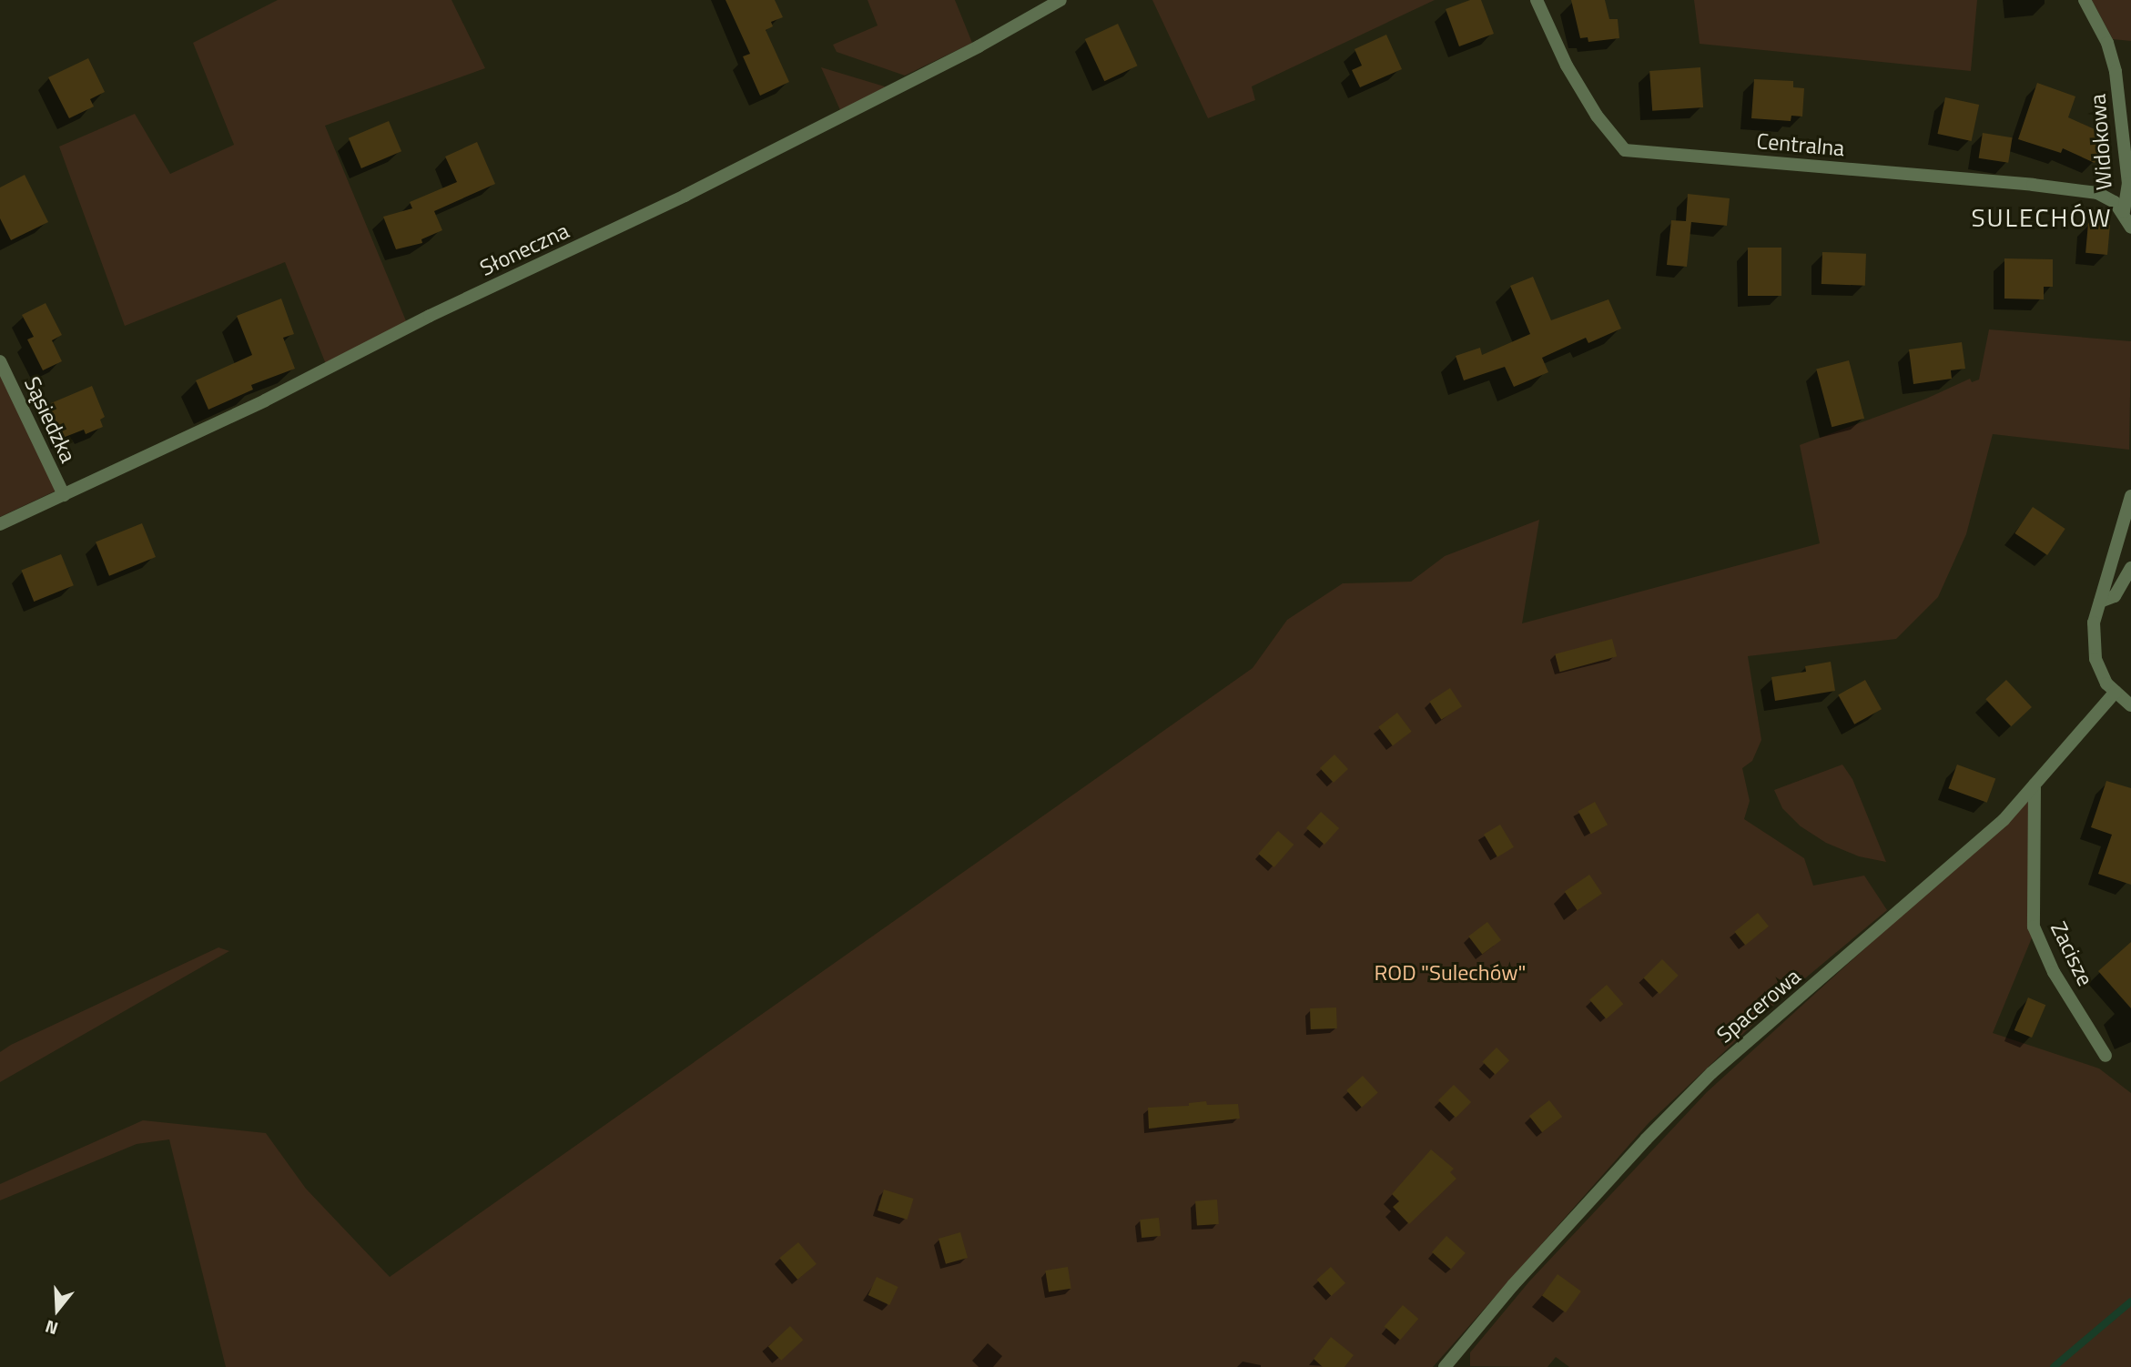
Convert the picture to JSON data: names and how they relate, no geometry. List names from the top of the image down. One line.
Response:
{"streets":{"street":["Widokowa","Centralna","Słoneczna","Sąsiedzka","Zacisze","Spacerowa"]},"crossings":[["Widokowa","Centralna"],["Słoneczna","Sąsiedzka"],["Zacisze","Spacerowa"]],"districts":["SULECHÓW"],"parks":["ROD \"Sulechów\""],"north":"bottom"}
